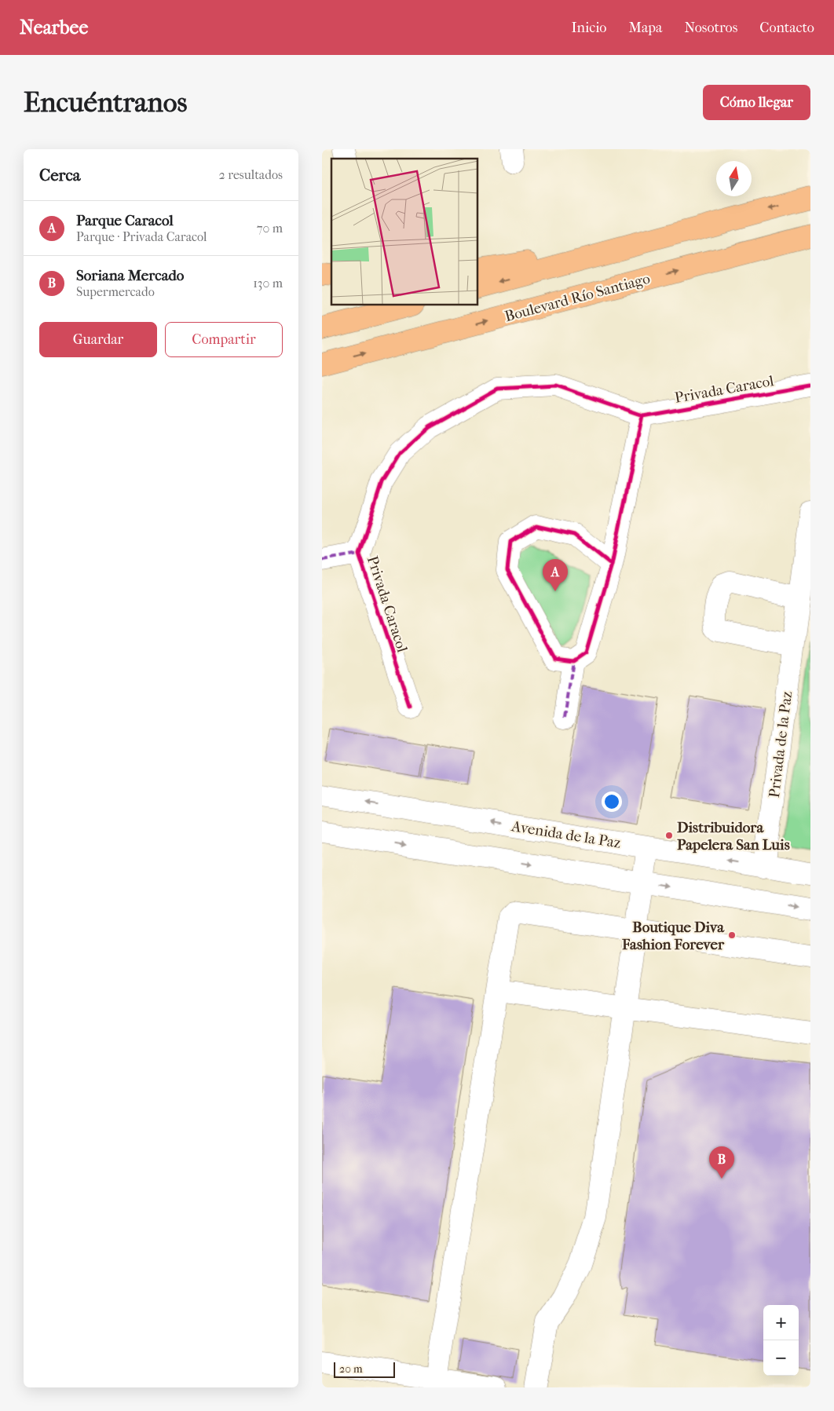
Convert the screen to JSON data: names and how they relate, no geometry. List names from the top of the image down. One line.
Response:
{"streets":{"main road":["Boulevard Río Santiago"],"street":["Privada Caracol","Privada de la Paz","Avenida de la Paz"]},"crossings":[["Privada de la Paz","Avenida de la Paz"]],"places":["Distribuidora Papelera San Luis","Boutique Diva Fashion Forever"],"scale_bar":"20 m","north":"top","page":{"header":"Nearbee","nav":["Inicio","Mapa","Nosotros","Contacto"],"buttons":["Cómo llegar",["Guardar","Compartir"]],"title":"Encuéntranos","heading":["Cerca","2 resultados"],"list":[{"mark":"A","name":"Parque Caracol","note":"Parque · Privada Caracol","value":"70 m"},{"mark":"B","name":"Soriana Mercado","note":"Supermercado","value":"130 m"}],"pins":["A","B"],"map_buttons":["+","−"],"scale":"20 m"}}
